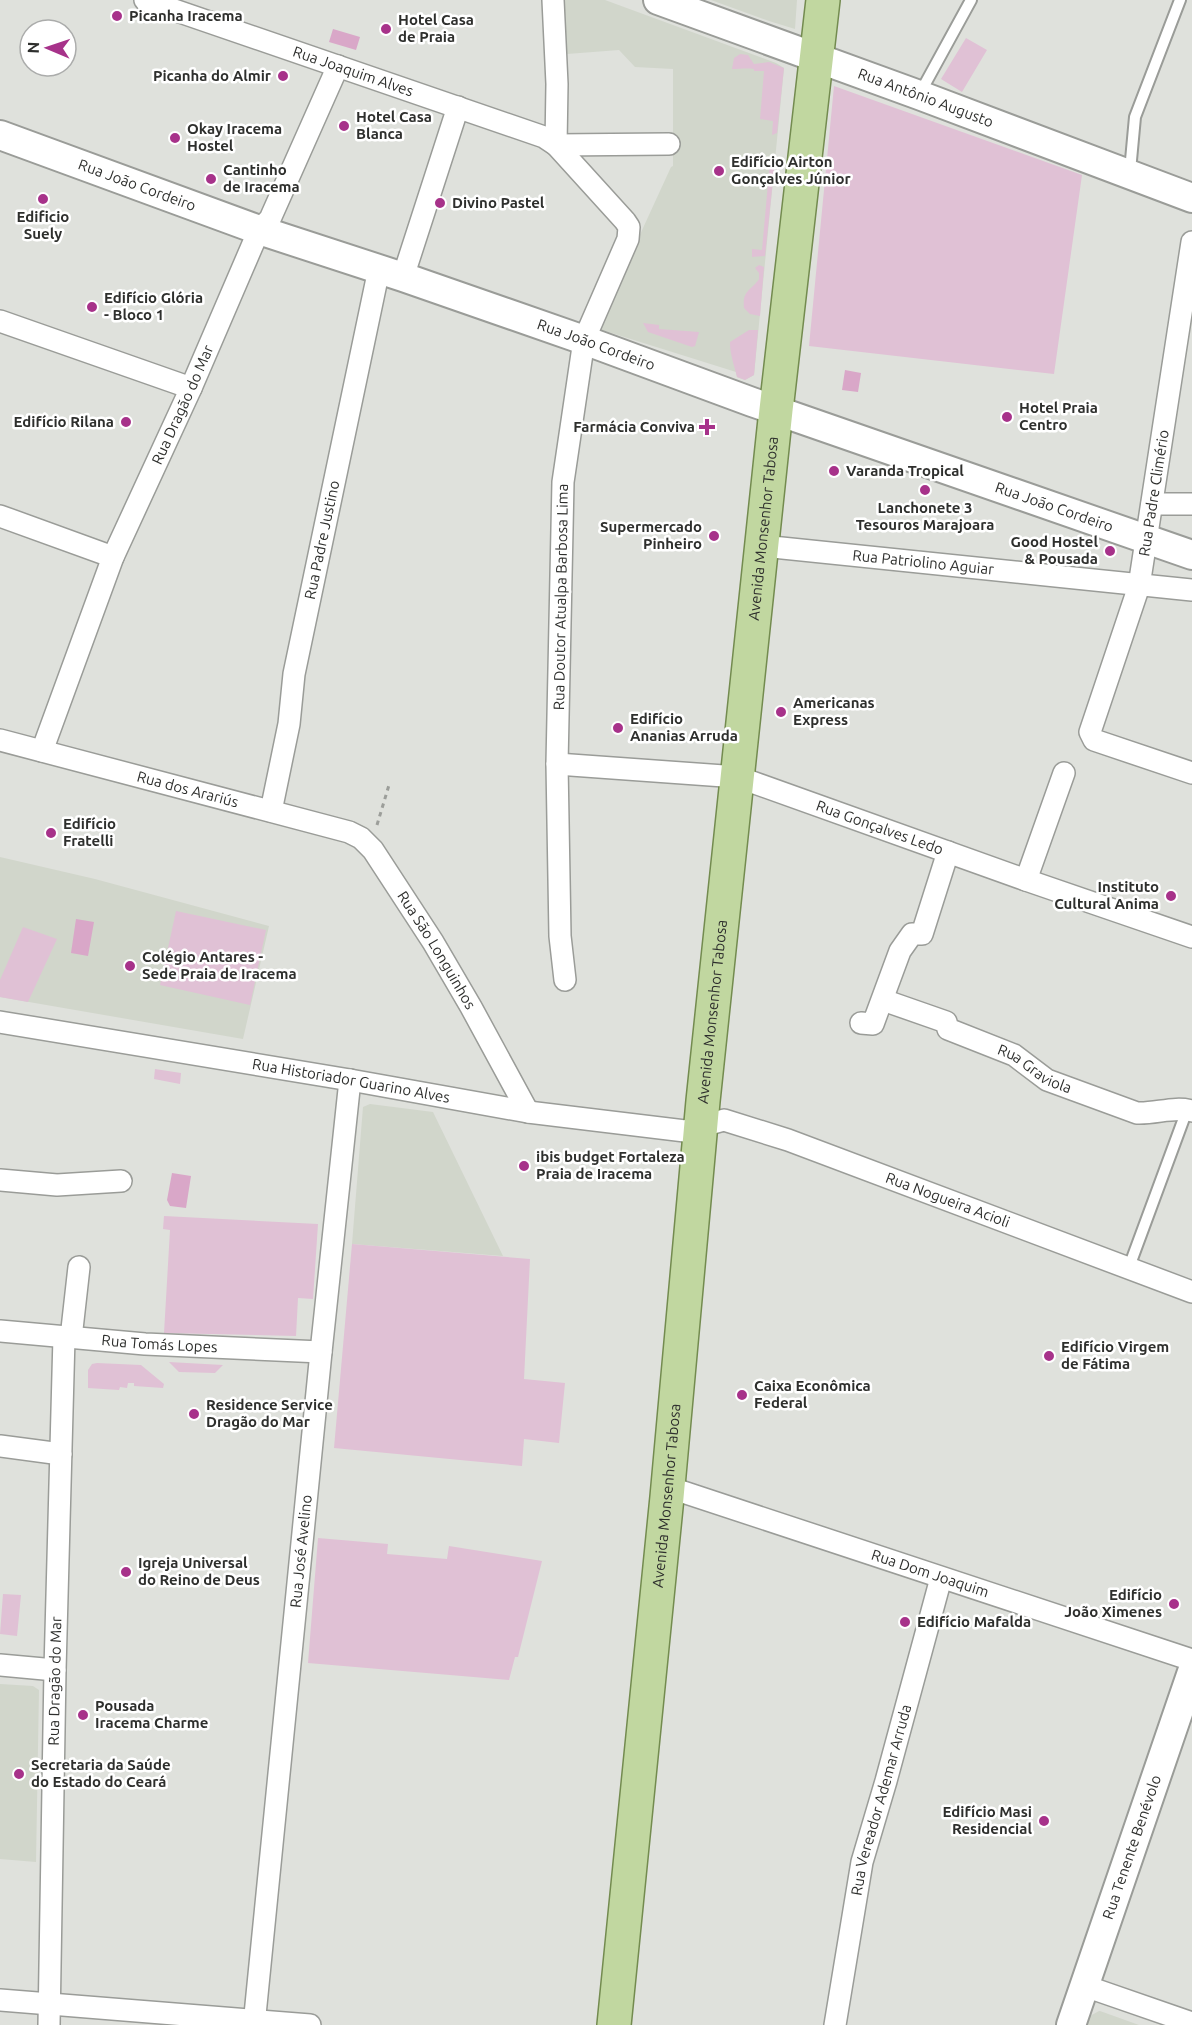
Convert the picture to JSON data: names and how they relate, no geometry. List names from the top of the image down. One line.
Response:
{"streets":{"main road":["Avenida Monsenhor Tabosa"],"street":["Rua Joaquim Alves","Rua Antônio Augusto","Rua João Cordeiro","Rua Dragão do Mar","Rua Padre Climério","Rua Padre Justino","Rua Patriolino Aguiar","Rua Doutor Atualpa Barbosa Lima","Rua dos Arariús","Rua Gonçalves Ledo","Rua São Longuinhos","Rua Graviola","Rua Historiador Guarino Alves","Rua Nogueira Acioli","Rua Tomás Lopes","Rua José Avelino","Rua Dom Joaquim","Rua Vereador Ademar Arruda","Rua Tenente Benévolo"]},"crossings":[["Rua Joaquim Alves","Rua Dragão do Mar"],["Rua Joaquim Alves","Rua Padre Justino"],["Rua Joaquim Alves","Rua Doutor Atualpa Barbosa Lima"],["Rua Antônio Augusto","Avenida Monsenhor Tabosa"],["Rua João Cordeiro","Rua Dragão do Mar"],["Rua João Cordeiro","Rua Padre Climério"],["Rua João Cordeiro","Avenida Monsenhor Tabosa"],["Rua João Cordeiro","Rua Padre Justino"],["Rua João Cordeiro","Rua Doutor Atualpa Barbosa Lima"],["Rua Dragão do Mar","Rua dos Arariús"],["Rua Dragão do Mar","Rua Tomás Lopes"],["Rua Padre Climério","Rua Patriolino Aguiar"],["Avenida Monsenhor Tabosa","Rua Patriolino Aguiar"],["Avenida Monsenhor Tabosa","Rua Gonçalves Ledo"],["Avenida Monsenhor Tabosa","Rua Historiador Guarino Alves"],["Avenida Monsenhor Tabosa","Rua Nogueira Acioli"],["Avenida Monsenhor Tabosa","Rua Dom Joaquim"],["Rua Padre Justino","Rua dos Arariús"],["Rua Doutor Atualpa Barbosa Lima","Rua Gonçalves Ledo"],["Rua dos Arariús","Rua São Longuinhos"],["Rua São Longuinhos","Rua Historiador Guarino Alves"],["Rua Historiador Guarino Alves","Rua Nogueira Acioli"],["Rua Historiador Guarino Alves","Rua José Avelino"],["Rua Tomás Lopes","Rua José Avelino"],["Rua Dom Joaquim","Rua Vereador Ademar Arruda"]],"places":{"other":["Picanha Iracema","Hotel Casa de Praia","Picanha do Almir","Hotel Casa Blanca","Okay Iracema Hostel","Edifício Airton Gonçalves Júnior","Cantinho de Iracema","Edificio Suely","Divino Pastel","Edifício Glória - Bloco 1","Hotel Praia Centro","Edifício Rilana","Varanda Tropical","Lanchonete 3 Tesouros Marajoara","Supermercado Pinheiro","Good Hostel & Pousada","Americanas Express","Edifício Ananias Arruda","Edifício Fratelli","Instituto Cultural Anima","Colégio Antares - Sede Praia de Iracema","ibis budget Fortaleza Praia de Iracema","Edifício Virgem de Fátima","Caixa Econômica Federal","Residence Service Dragão do Mar","Igreja Universal do Reino de Deus","Edifício João Ximenes","Edifício Mafalda","Pousada Iracema Charme","Secretaria da Saúde do Estado do Ceará","Edifício Masi Residencial"],"health":["Farmácia Conviva"]},"north":"left"}
